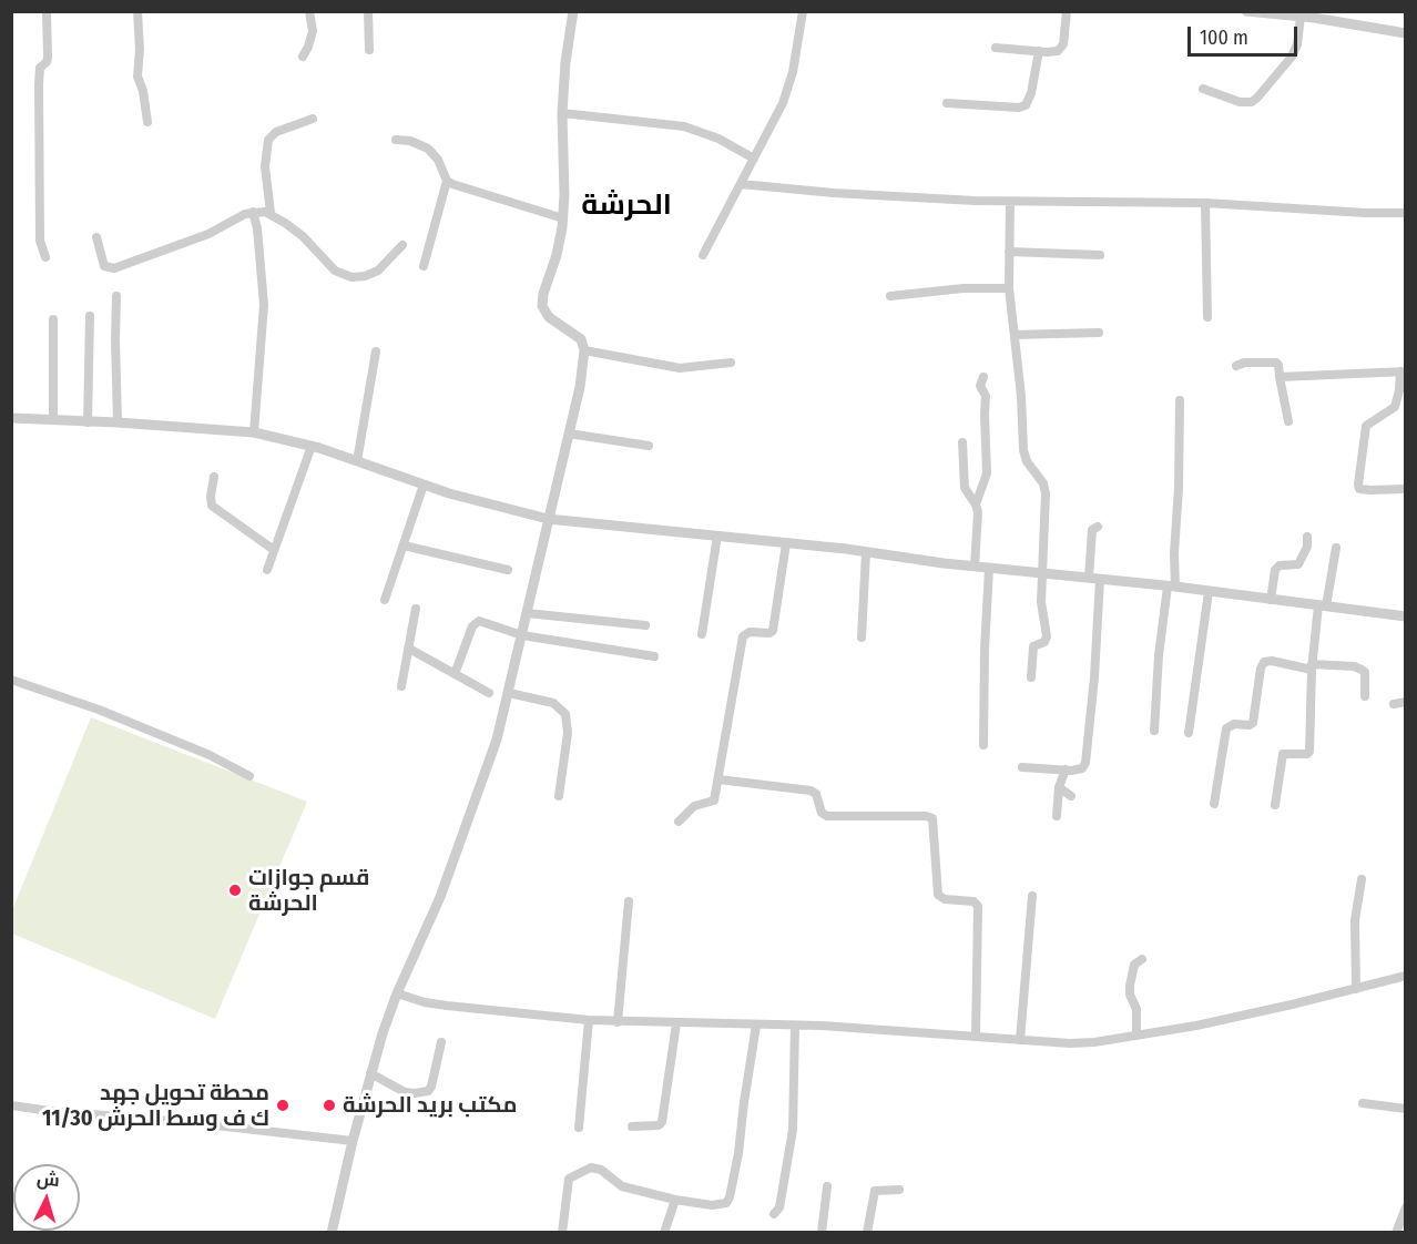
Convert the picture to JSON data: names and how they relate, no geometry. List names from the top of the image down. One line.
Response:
{"districts":["الحرشة"],"places":["قسم جوازات الحرشة","محطة تحويل جهد 11/30 ك ف وسط الحرش","مكتب بريد الحرشة"],"scale_bar":"100 m","north":"top"}
